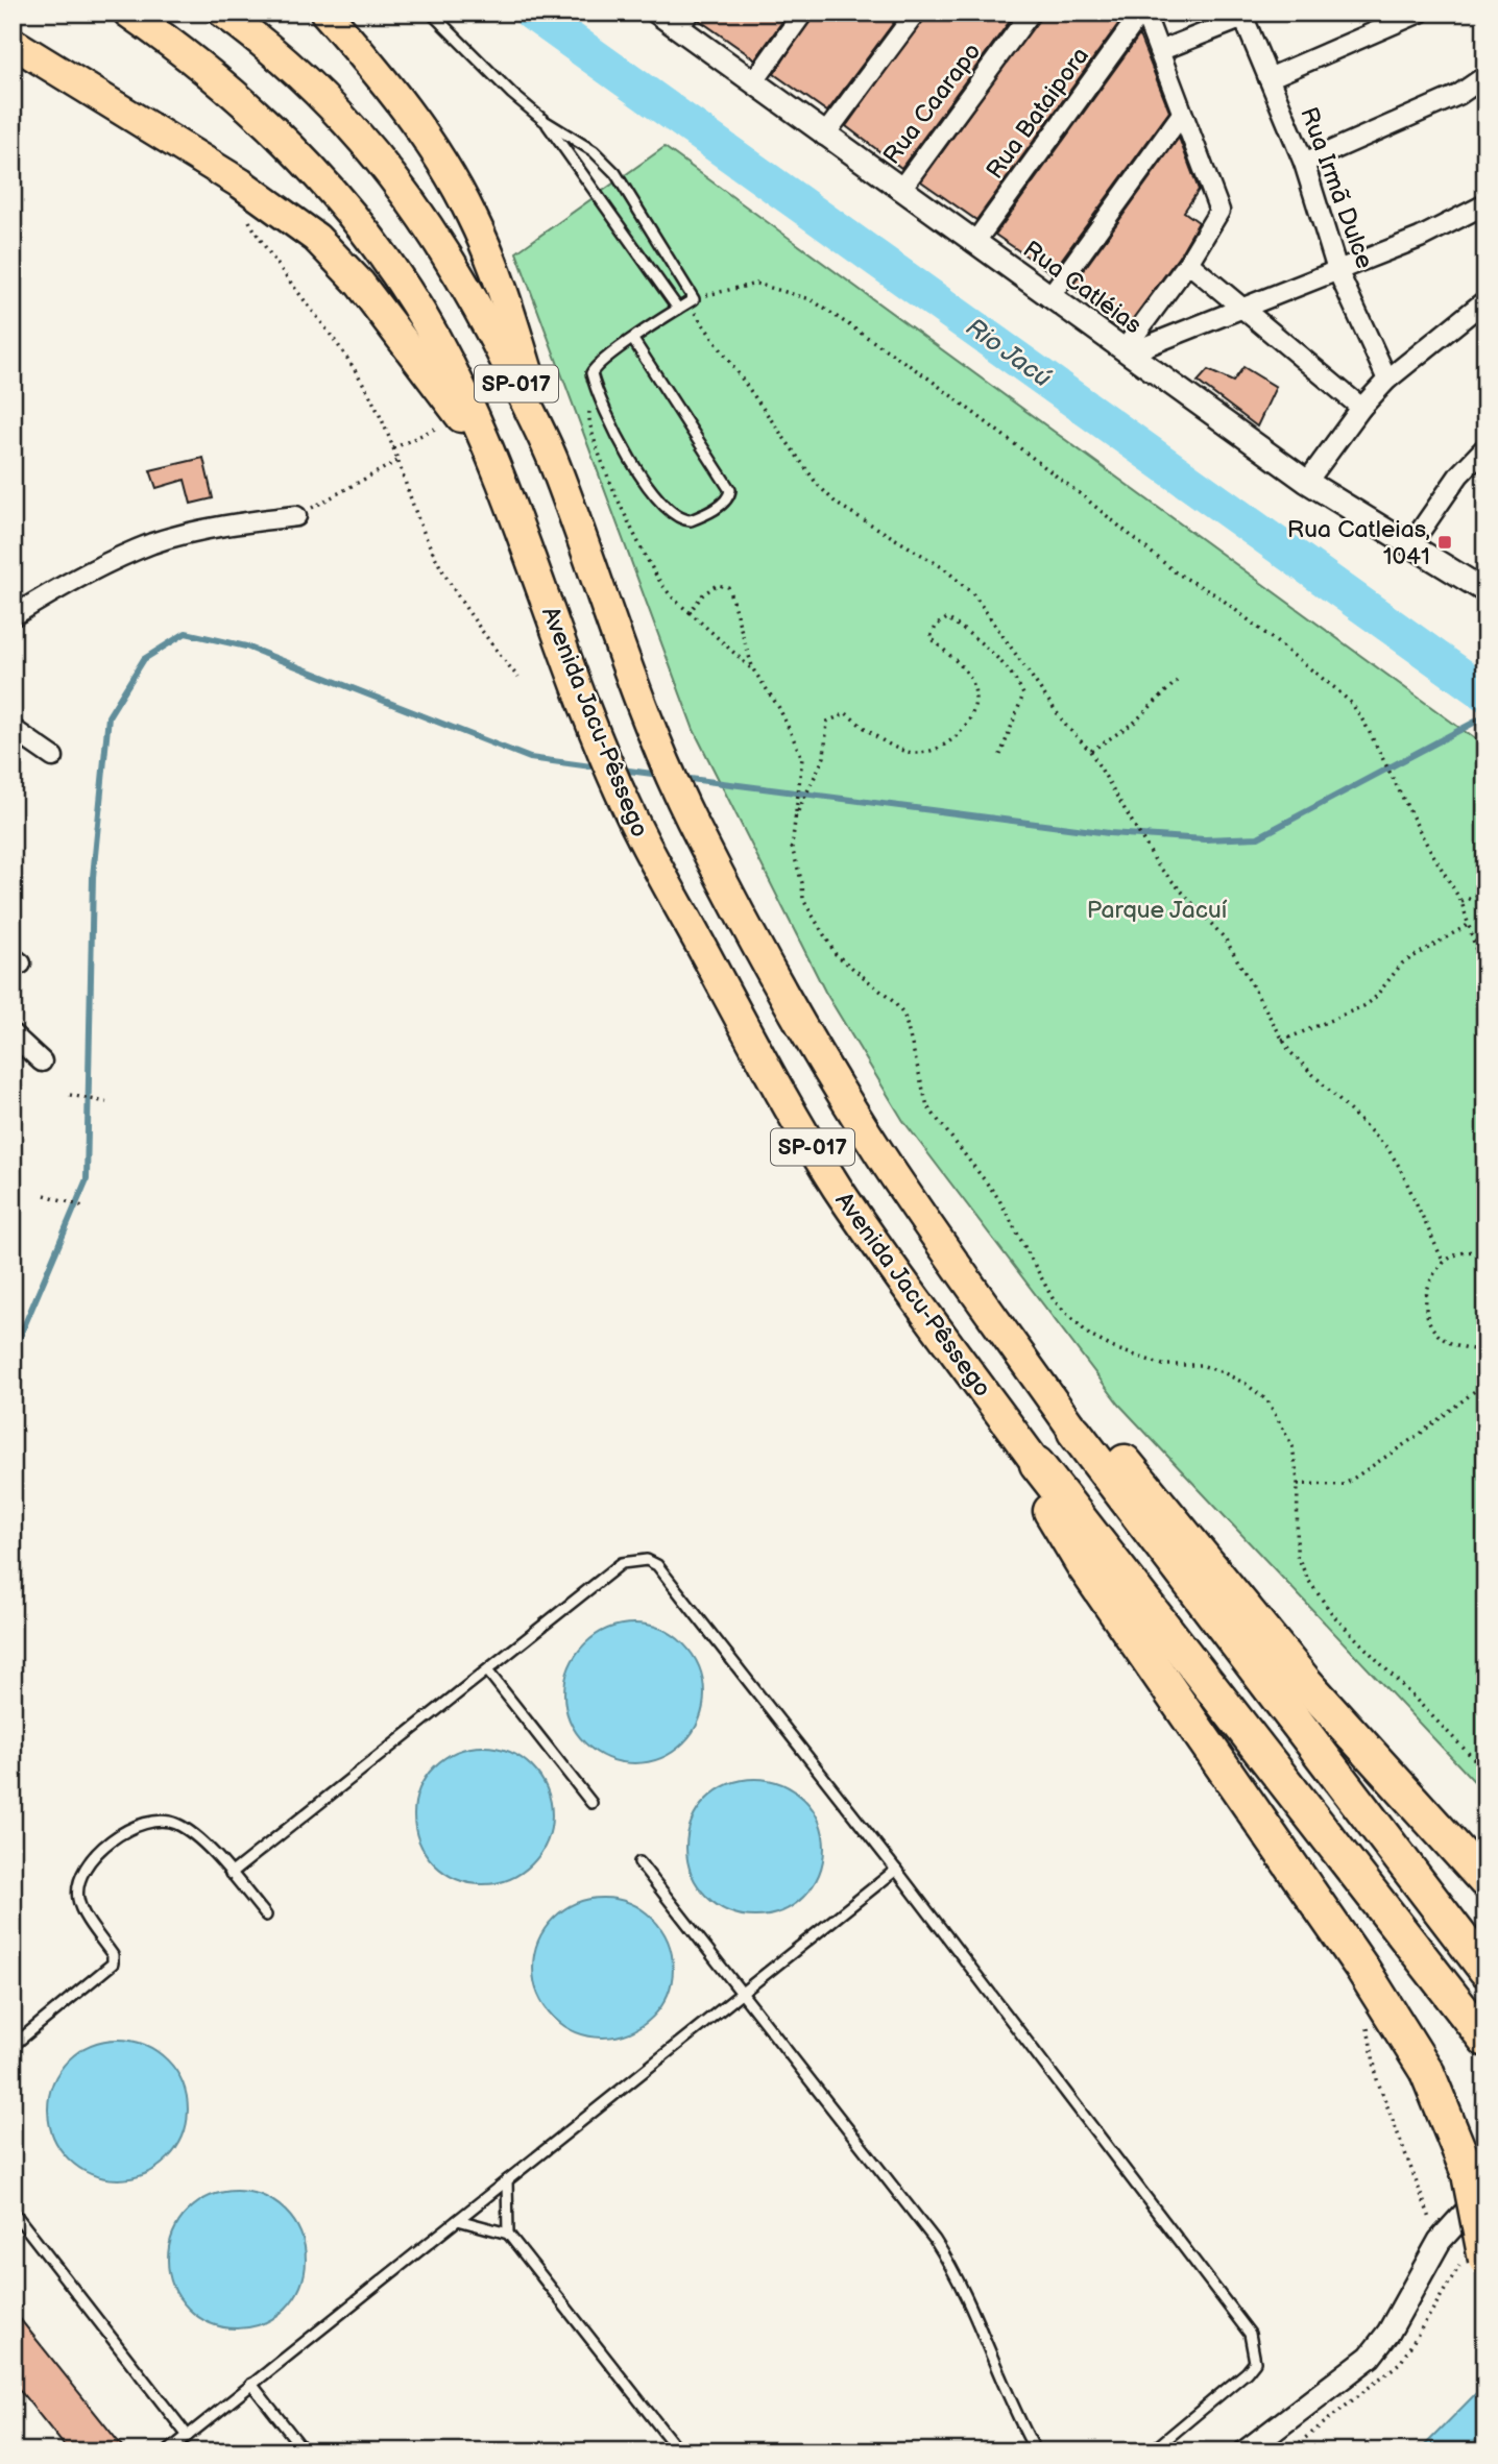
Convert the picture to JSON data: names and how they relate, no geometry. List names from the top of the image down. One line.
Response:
{"streets":{"highway":["SP-017","Avenida Jacu-Pêssego"],"street":["Rua Caarapo","Rua Bataipora","Rua Irmã Dulce","Rua Catléias"]},"crossings":[["Rua Caarapo","Rua Catléias"],["Rua Bataipora","Rua Catléias"]],"water":["Rio Jacú"],"parks":["Parque Jacuí"],"places":{"transit":["Rua Catleias, 1041"]}}
